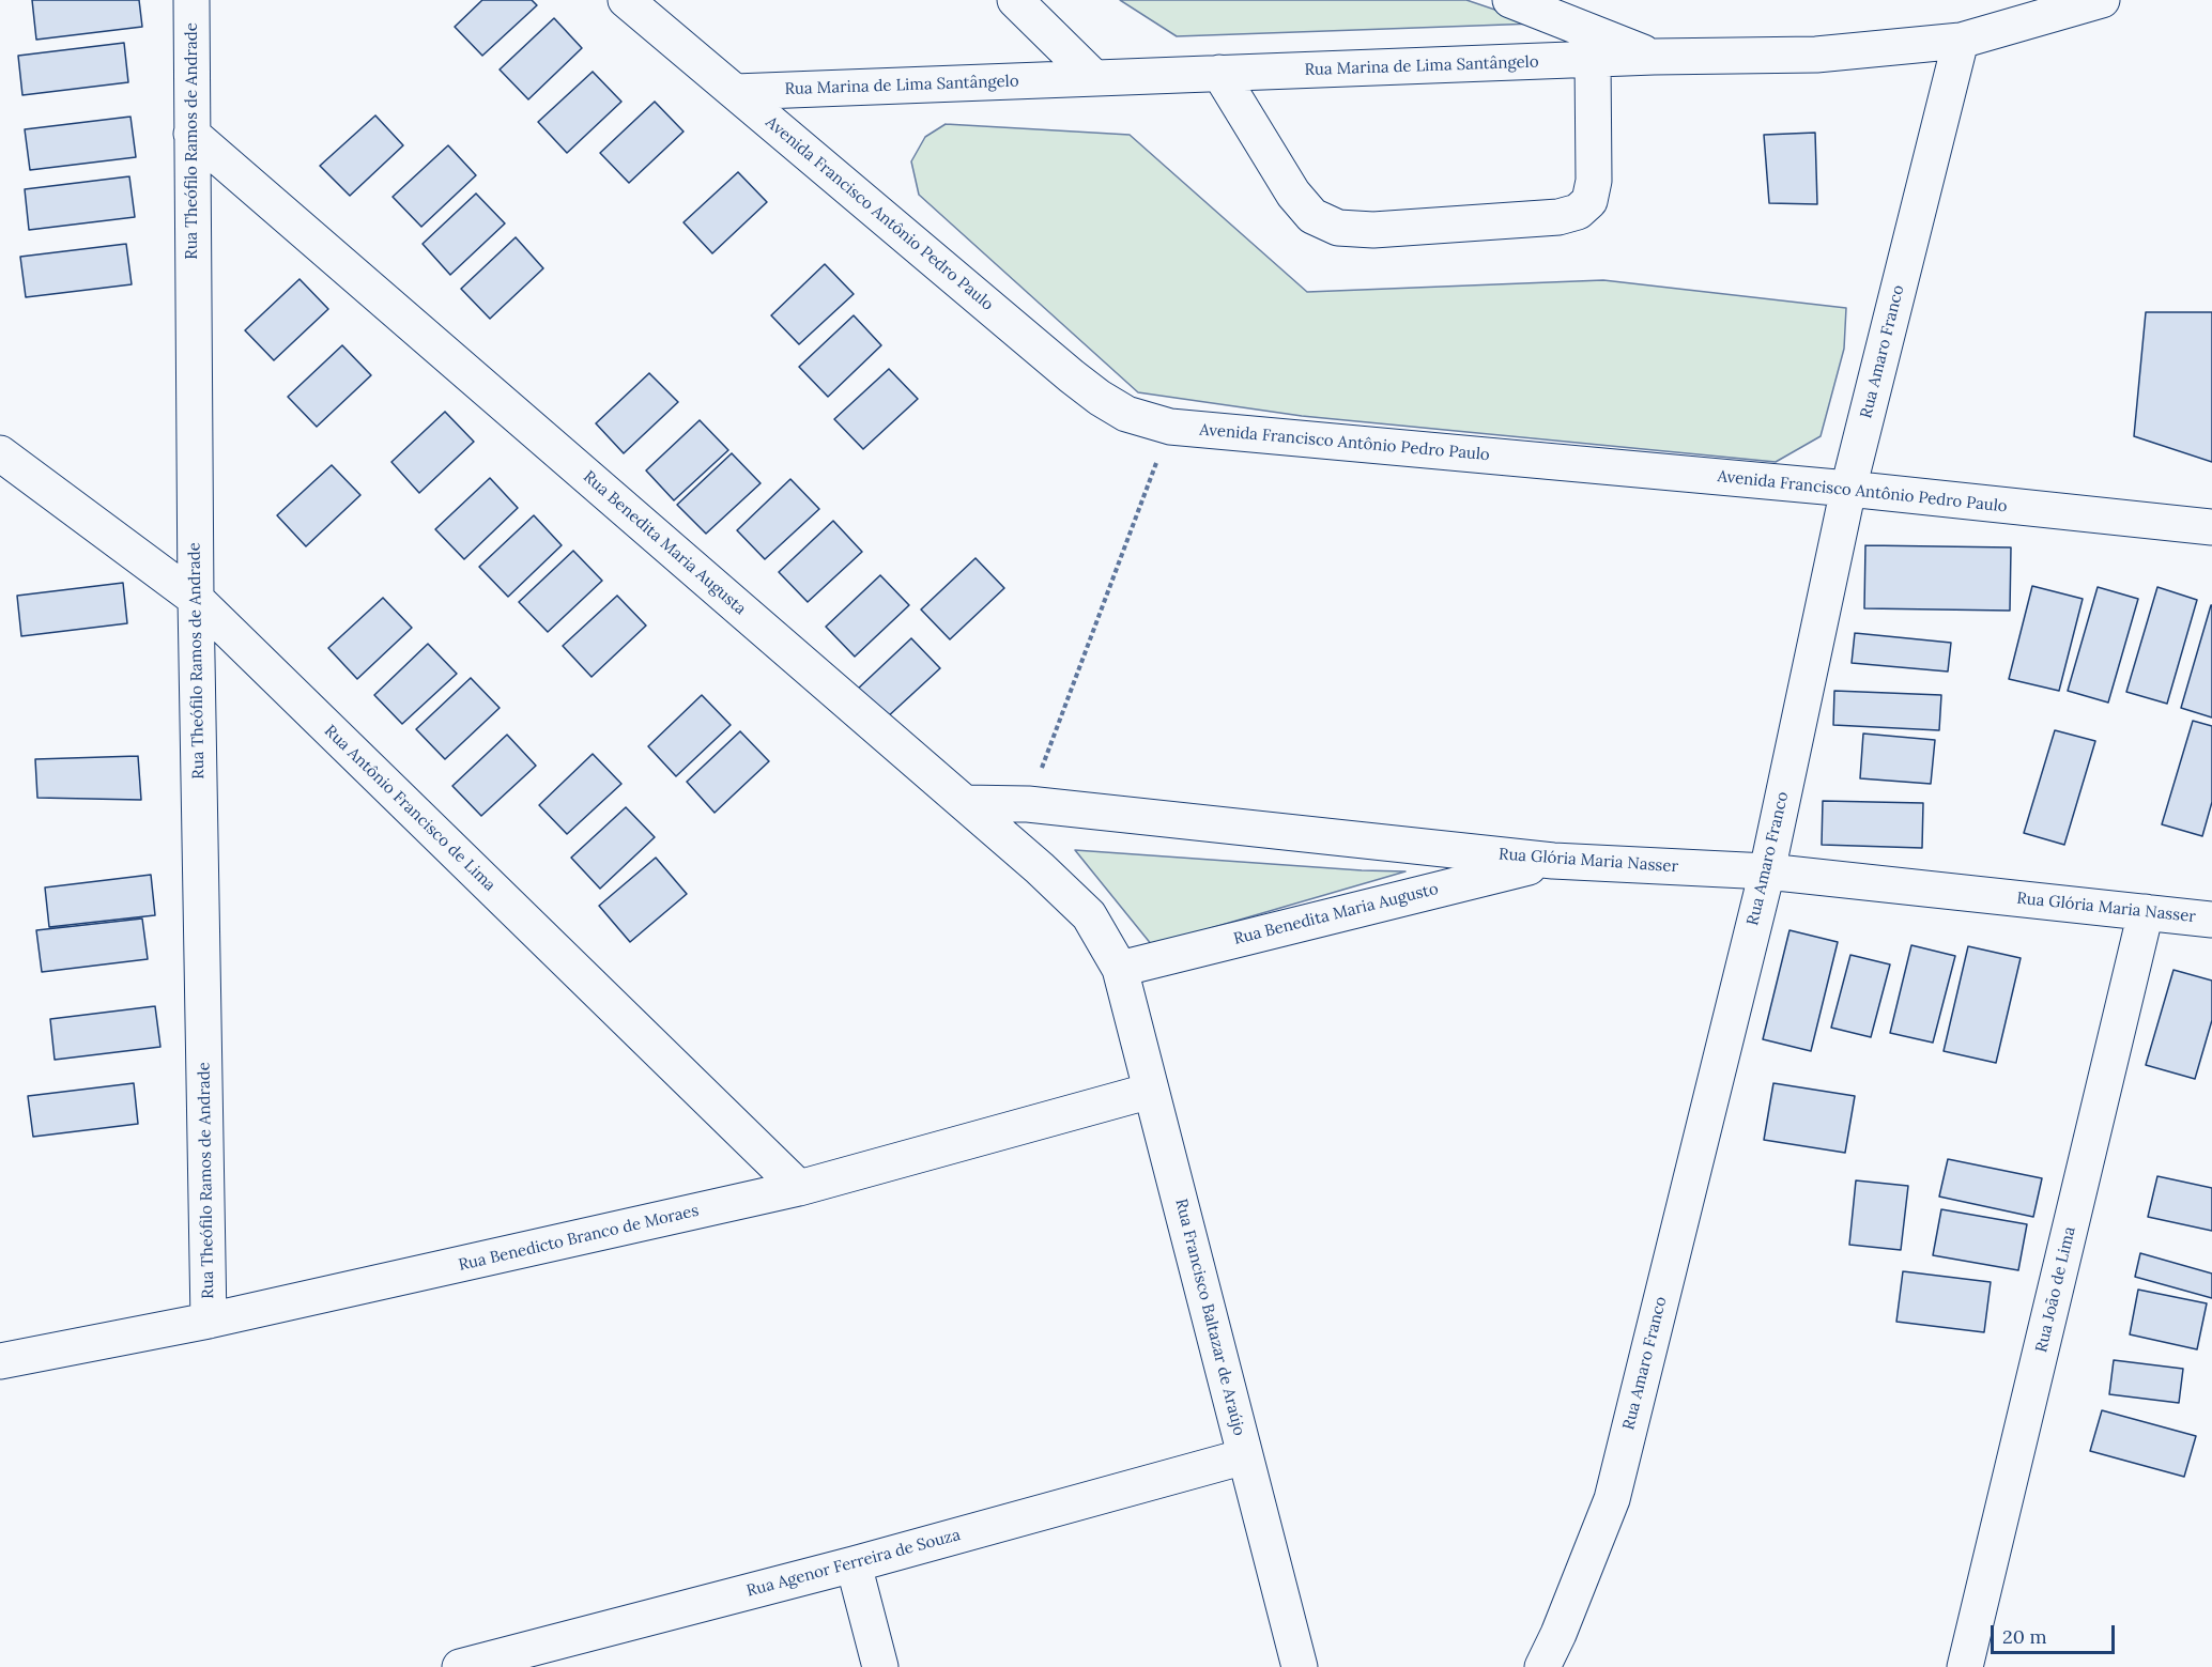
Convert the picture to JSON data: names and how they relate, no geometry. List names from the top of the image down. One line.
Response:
{"streets":{"street":["Rua Marina de Lima Santângelo","Rua Theófilo Ramos de Andrade","Avenida Francisco Antônio Pedro Paulo","Rua Amaro Franco","Rua Benedita Maria Augusta","Rua Antônio Francisco de Lima","Rua Glória Maria Nasser","Rua Benedita Maria Augusto","Rua Benedicto Branco de Moraes","Rua João de Lima","Rua Francisco Baltazar de Araújo","Rua Agenor Ferreira de Souza"]},"crossings":[["Rua Marina de Lima Santângelo","Avenida Francisco Antônio Pedro Paulo"],["Rua Marina de Lima Santângelo","Rua Amaro Franco"],["Rua Theófilo Ramos de Andrade","Rua Benedita Maria Augusta"],["Rua Theófilo Ramos de Andrade","Rua Antônio Francisco de Lima"],["Rua Theófilo Ramos de Andrade","Rua Benedicto Branco de Moraes"],["Avenida Francisco Antônio Pedro Paulo","Rua Amaro Franco"],["Rua Amaro Franco","Rua Glória Maria Nasser"],["Rua Benedita Maria Augusta","Rua Glória Maria Nasser"],["Rua Benedita Maria Augusta","Rua Benedita Maria Augusto"],["Rua Benedita Maria Augusta","Rua Francisco Baltazar de Araújo"],["Rua Antônio Francisco de Lima","Rua Benedicto Branco de Moraes"],["Rua Glória Maria Nasser","Rua Benedita Maria Augusto"],["Rua Glória Maria Nasser","Rua João de Lima"],["Rua Benedita Maria Augusto","Rua Francisco Baltazar de Araújo"],["Rua Benedicto Branco de Moraes","Rua Francisco Baltazar de Araújo"],["Rua Francisco Baltazar de Araújo","Rua Agenor Ferreira de Souza"]],"scale_bar":"20 m"}
